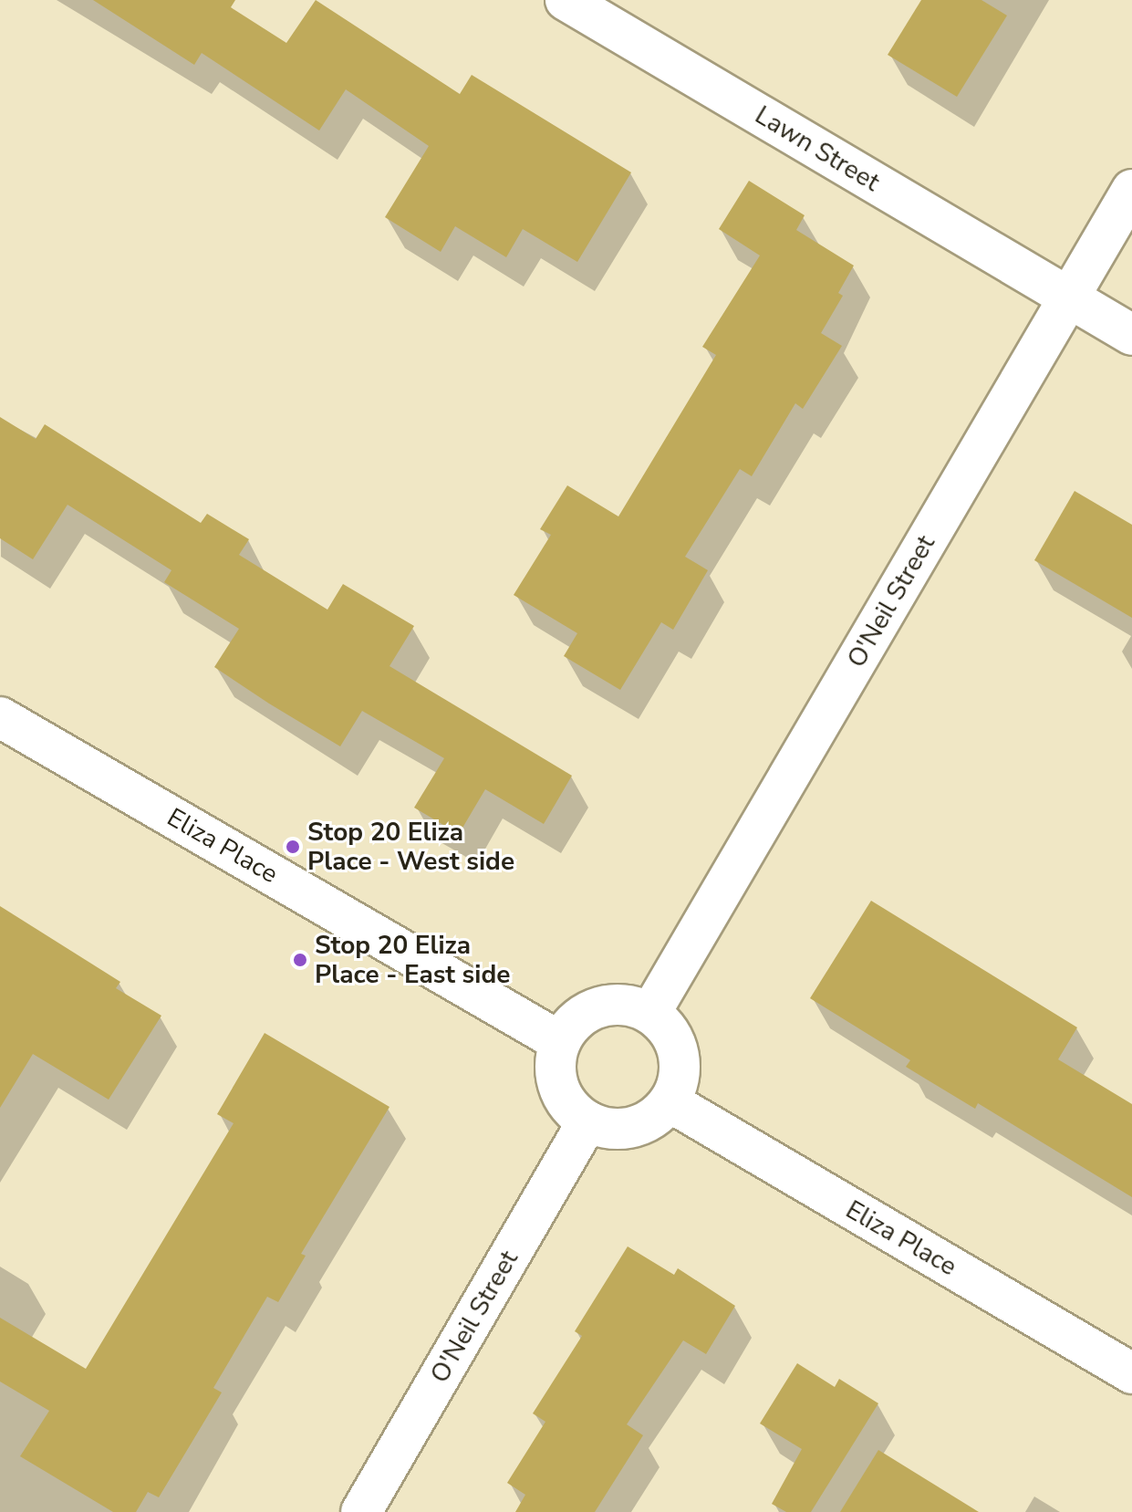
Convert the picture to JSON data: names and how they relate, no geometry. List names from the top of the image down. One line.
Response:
{"streets":{"street":["Lawn Street","O'Neil Street","Eliza Place"]},"crossings":[["Lawn Street","O'Neil Street"],["O'Neil Street","Eliza Place"]],"places":["Stop 20 Eliza Place - West side","Stop 20 Eliza Place - East side"]}
